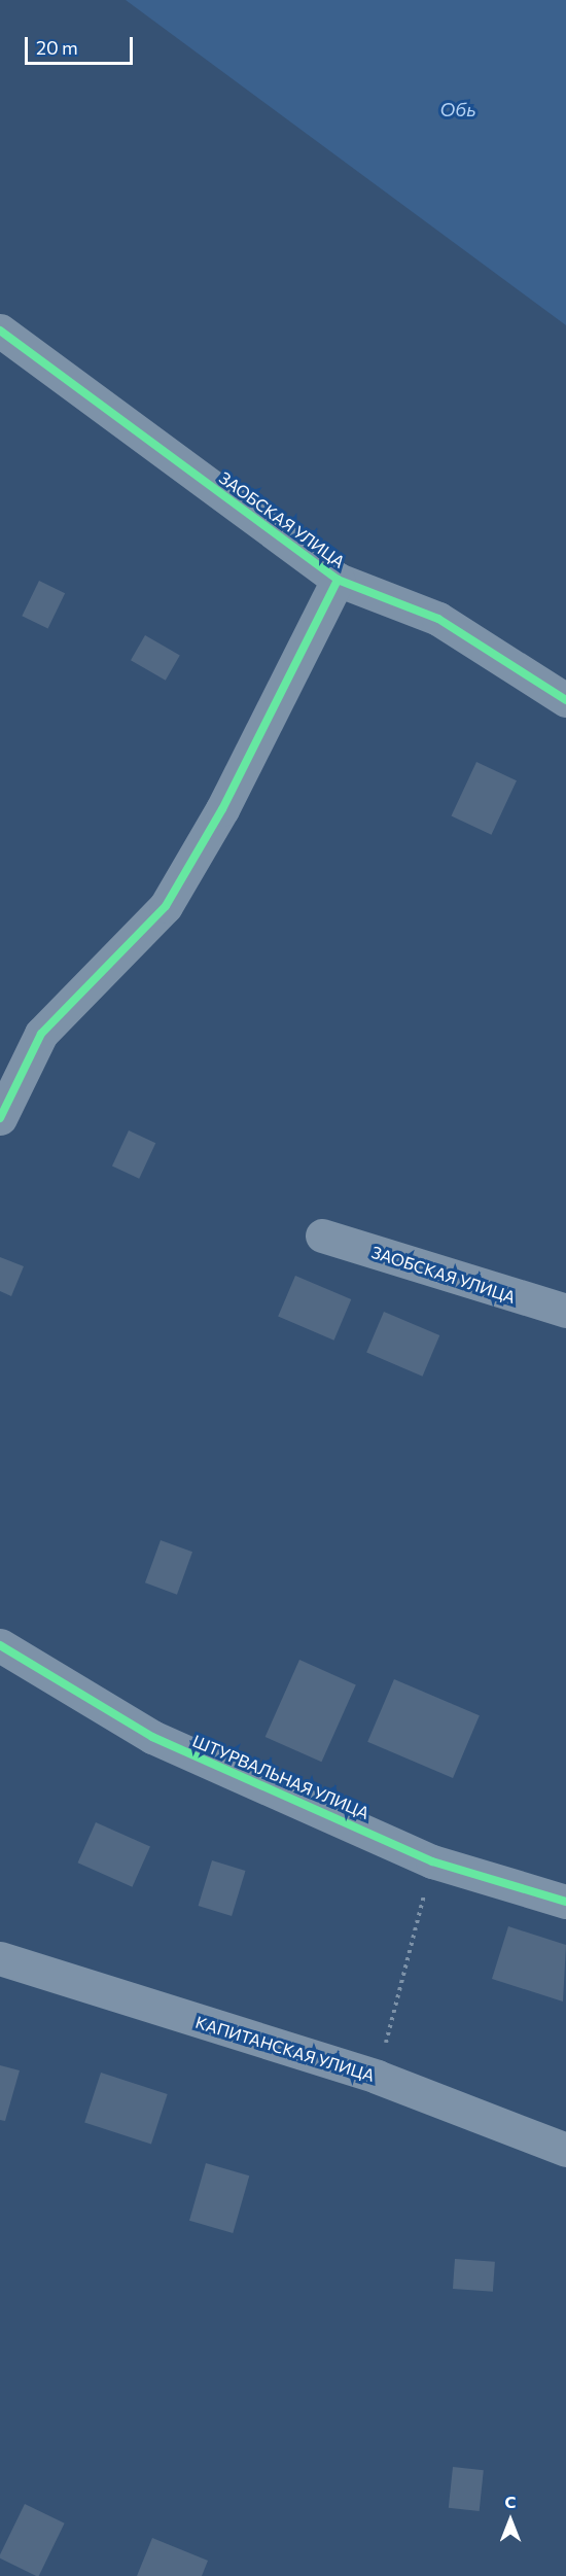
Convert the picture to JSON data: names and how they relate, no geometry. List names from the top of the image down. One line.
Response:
{"streets":{"street":["ЗАОБСКАЯ УЛИЦА","ШТУРВАЛЬНАЯ УЛИЦА","КАПИТАНСКАЯ УЛИЦА"]},"water":["Обь"],"scale_bar":"20 m","north":"top"}
